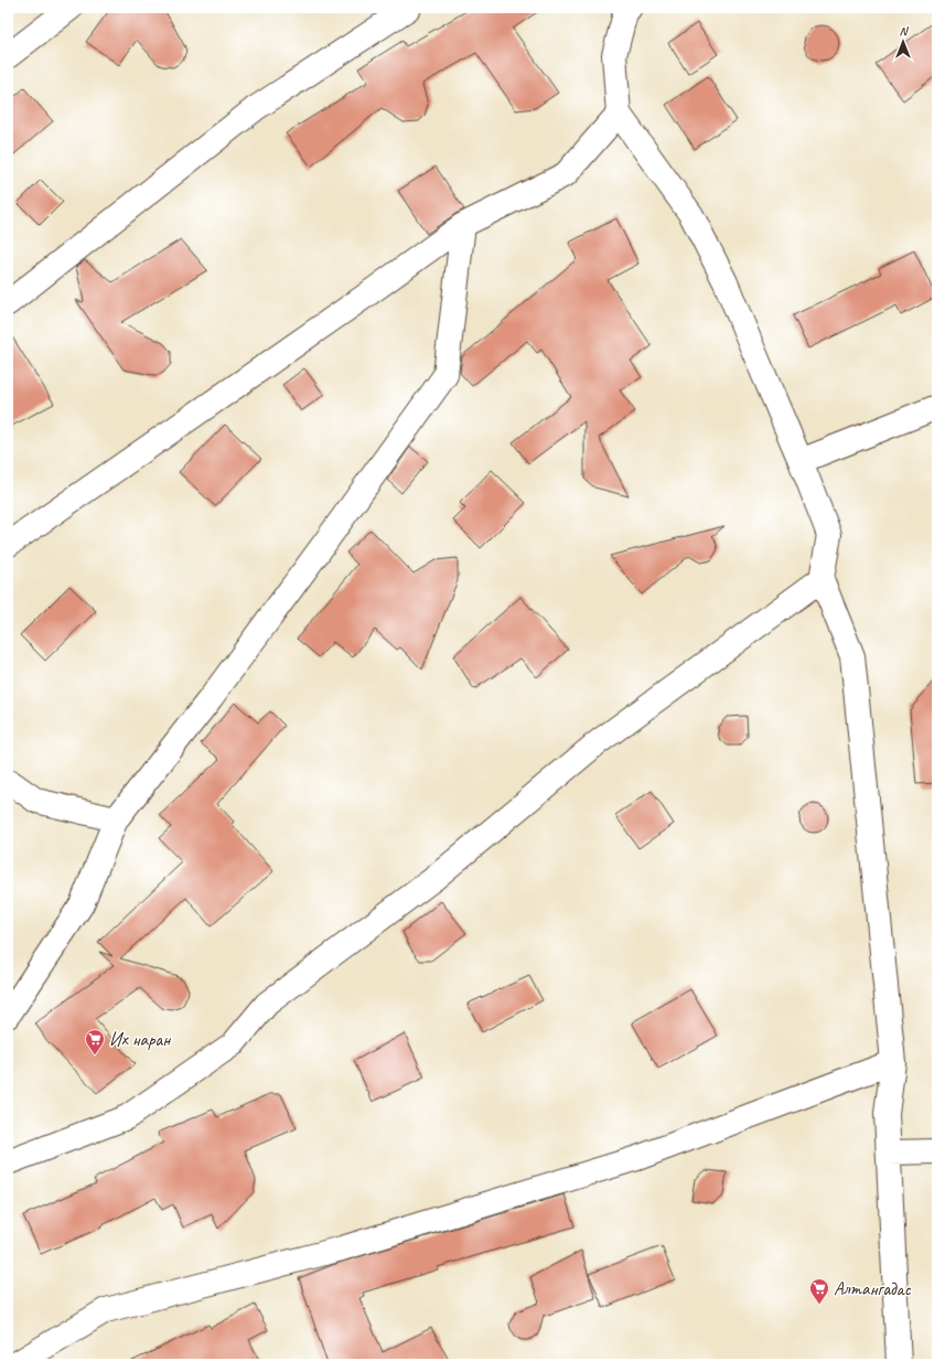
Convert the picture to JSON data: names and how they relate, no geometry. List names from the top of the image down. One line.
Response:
{"places":{"supermarket":["Их наран","Алтангадас"]},"north":"top"}
